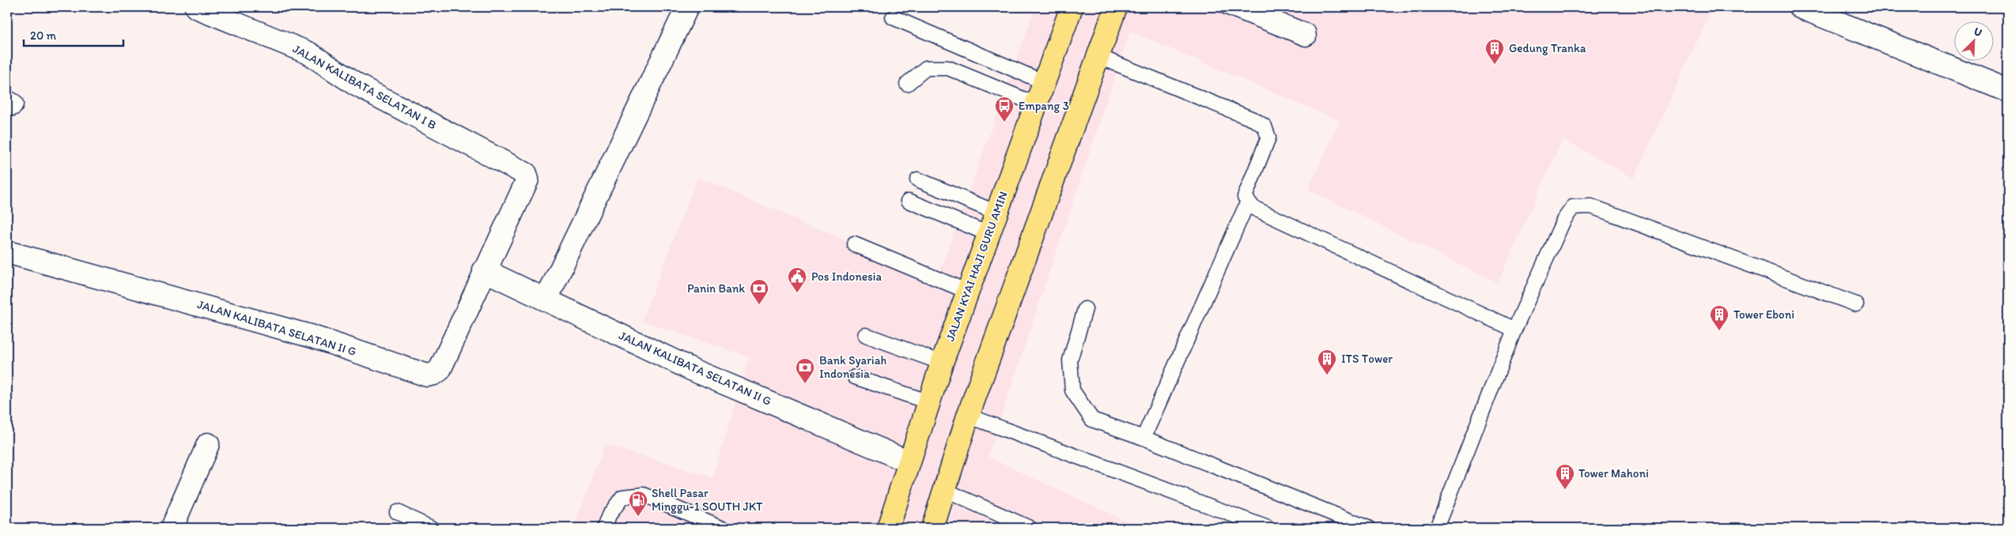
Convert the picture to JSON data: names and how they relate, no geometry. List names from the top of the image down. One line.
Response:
{"streets":{"main road":["JALAN KYAI HAJI GURU AMIN"],"street":["JALAN KALIBATA SELATAN I B","JALAN KALIBATA SELATAN II G"]},"crossings":[["JALAN KALIBATA SELATAN I B","JALAN KALIBATA SELATAN II G"],["JALAN KYAI HAJI GURU AMIN","JALAN KALIBATA SELATAN II G"]],"places":{"building":["Gedung Tranka","Tower Eboni","ITS Tower","Tower Mahoni"],"bus stop":["Empang 3"],"public building":["Pos Indonesia"],"bank":["Panin Bank","Bank Syariah Indonesia"],"fuel station":["Shell Pasar Minggu-1 SOUTH JKT"]},"scale_bar":"20 m","north":"top right"}
